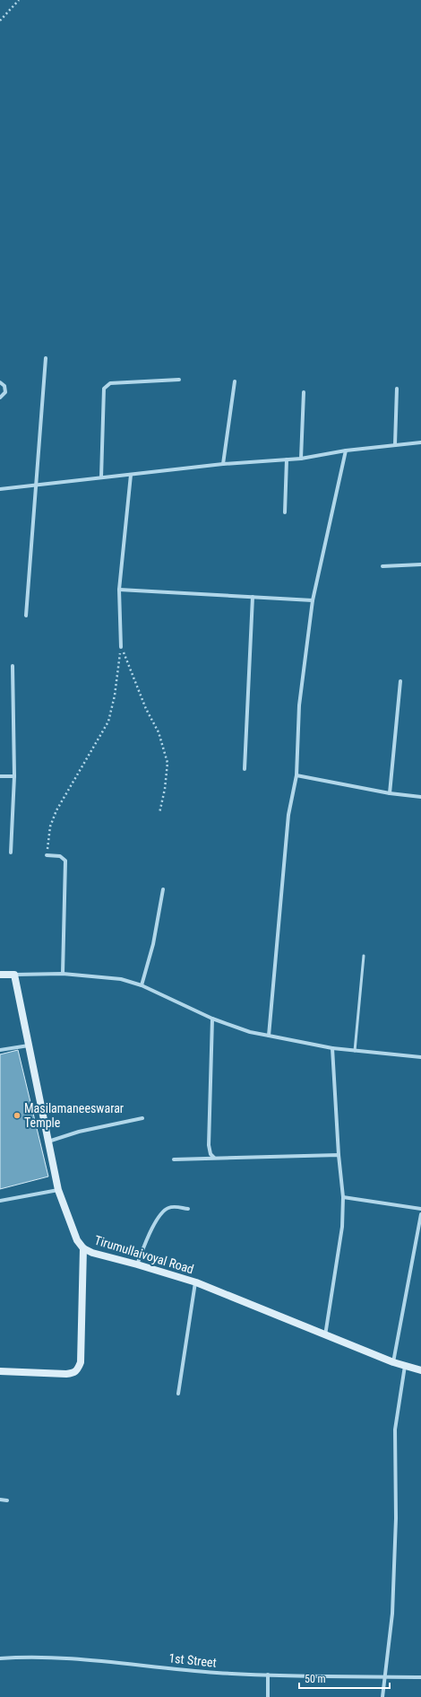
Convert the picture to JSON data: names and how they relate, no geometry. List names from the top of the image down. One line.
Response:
{"streets":{"street":["Tirumullaivoyal Road","1st Street"]},"places":["Masilamaneeswarar Temple"],"scale_bar":"50 m"}
